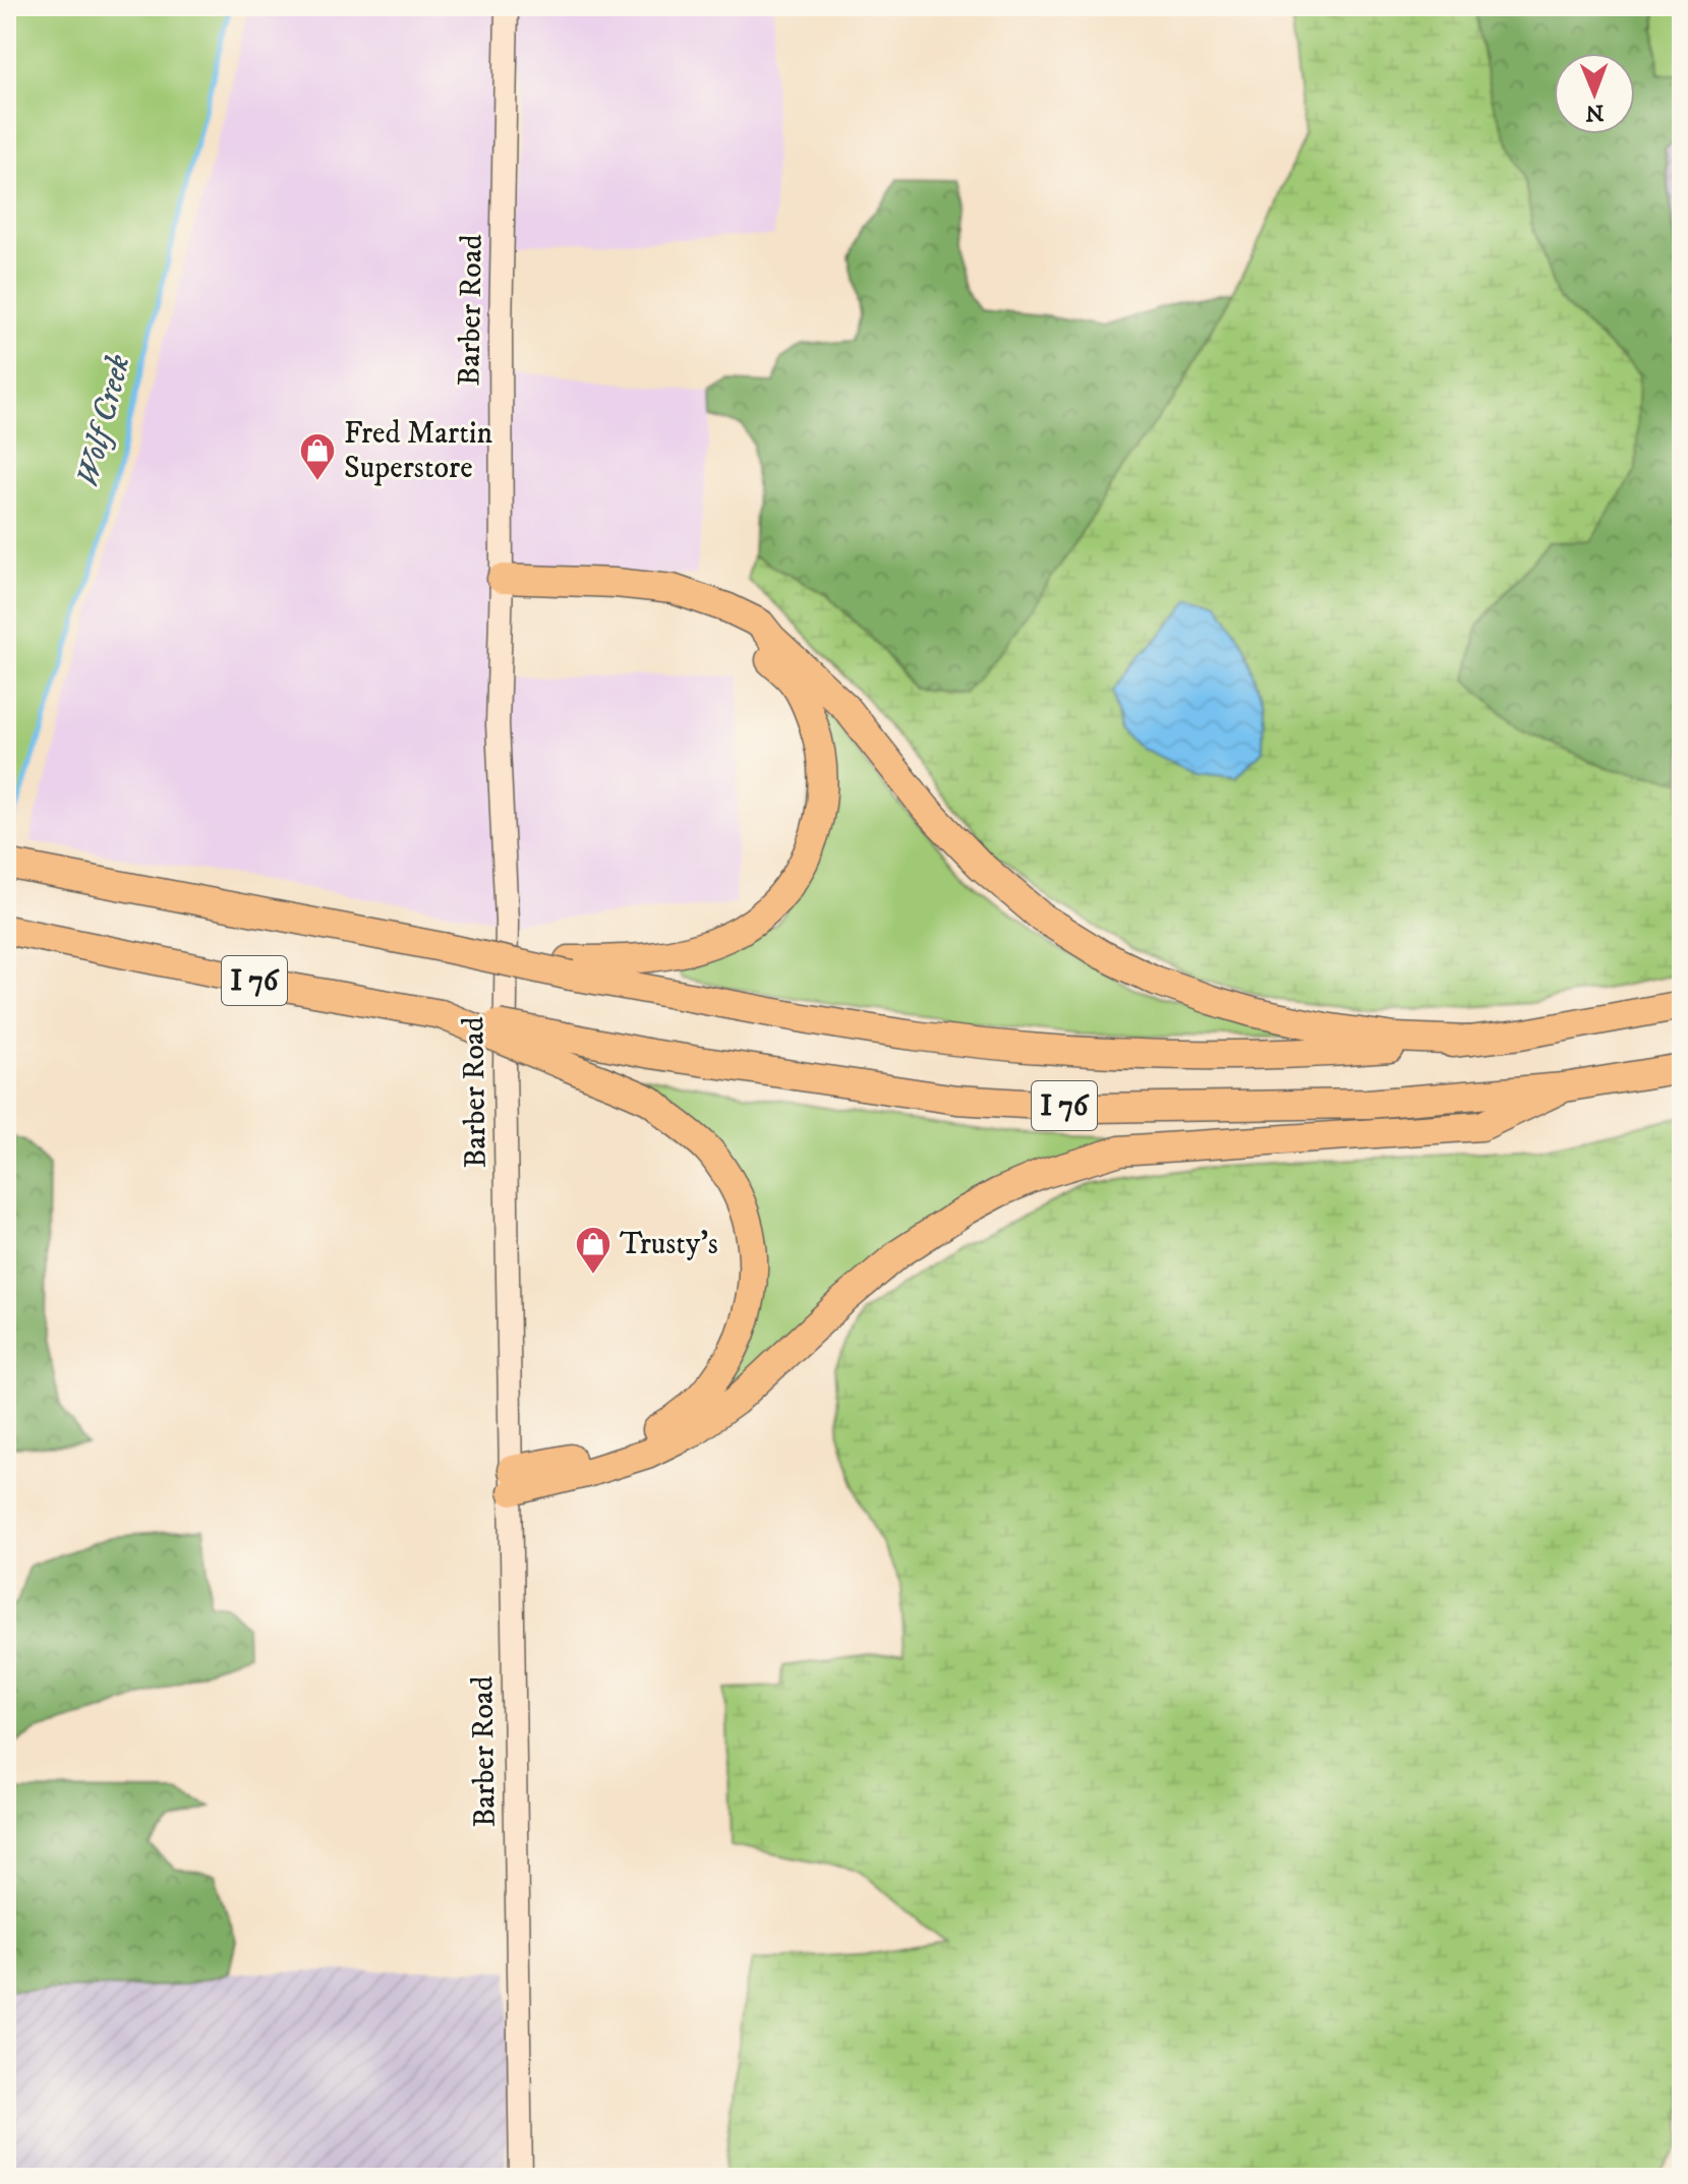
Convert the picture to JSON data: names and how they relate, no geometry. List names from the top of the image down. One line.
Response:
{"streets":{"highway":["I 76"],"main road":["Barber Road"]},"water":["Wolf Creek"],"places":{"shop":["Fred Martin Superstore","Trusty's"]},"north":"bottom"}
